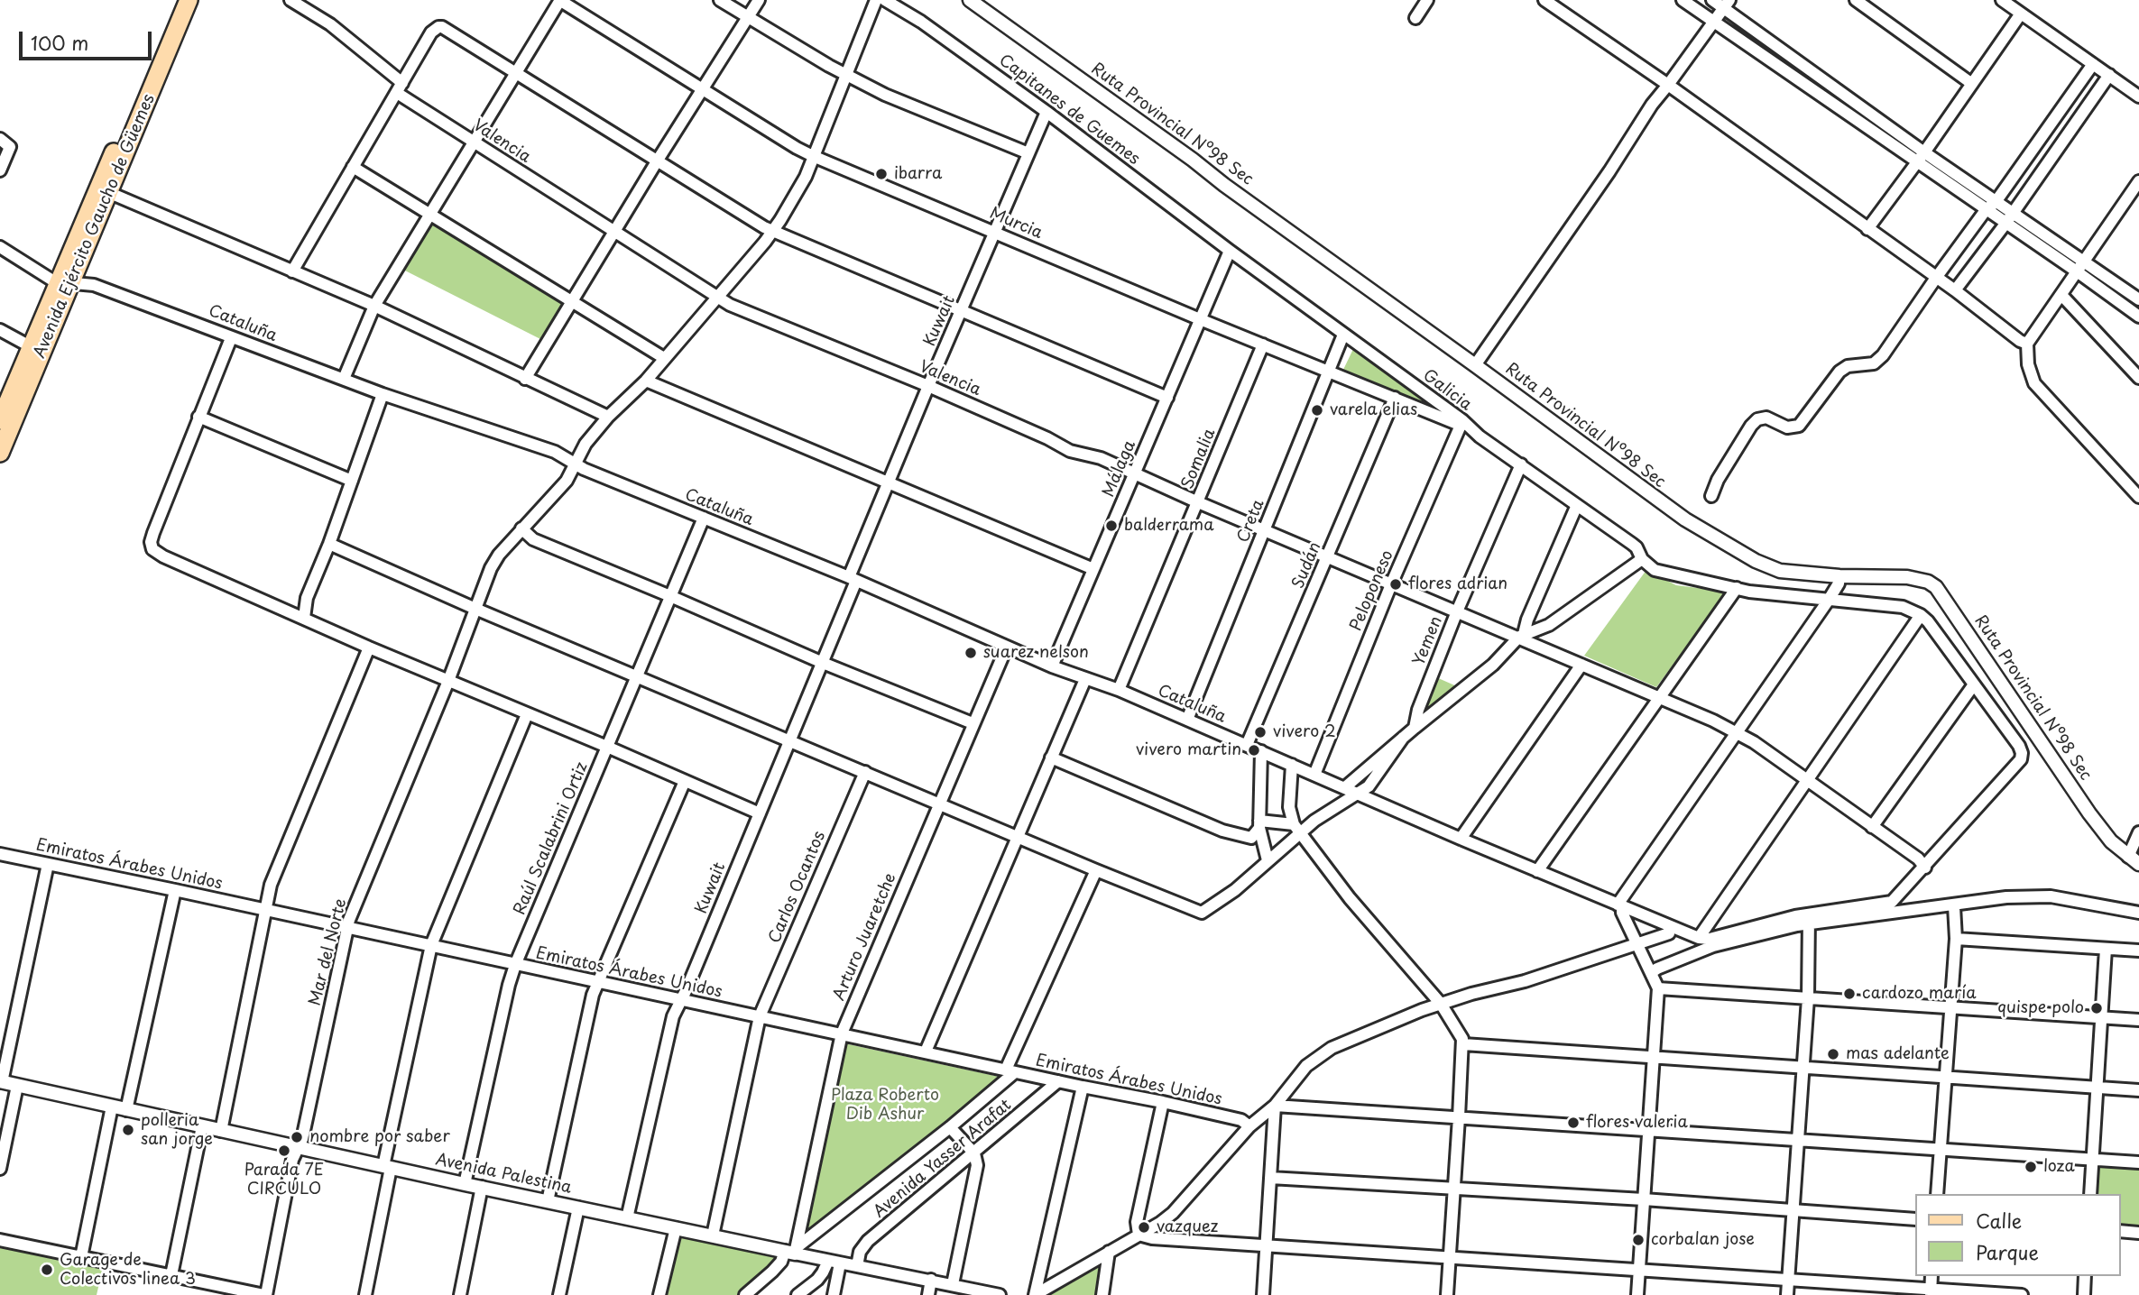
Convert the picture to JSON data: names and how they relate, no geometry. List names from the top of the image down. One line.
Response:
{"streets":{"main road":["Avenida Ejército Gaucho de Güemes"],"street":["Capitanes de Guemes","Ruta Provincial Nº98 Sec","Valencia","Murcia","Kuwait","Cataluña","Galicia","Somalia","Málaga","Creta","Sudán","Peloponeso","Yemen","Raúl Scalabrini Ortiz","Emiratos Árabes Unidos","Carlos Ocantos","Arturo Juaretche","Mar del Norte","Avenida Yasser Arafat","Avenida Palestina"]},"crossings":[["Capitanes de Guemes","Kuwait"],["Capitanes de Guemes","Galicia"],["Capitanes de Guemes","Málaga"],["Valencia","Kuwait"],["Valencia","Somalia"],["Valencia","Málaga"],["Valencia","Creta"],["Valencia","Sudán"],["Valencia","Peloponeso"],["Valencia","Yemen"],["Valencia","Mar del Norte"],["Murcia","Kuwait"],["Murcia","Galicia"],["Murcia","Somalia"],["Murcia","Málaga"],["Murcia","Creta"],["Murcia","Sudán"],["Murcia","Peloponeso"],["Murcia","Mar del Norte"],["Avenida Ejército Gaucho de Güemes","Cataluña"],["Kuwait","Cataluña"],["Kuwait","Emiratos Árabes Unidos"],["Kuwait","Avenida Palestina"],["Cataluña","Somalia"],["Cataluña","Málaga"],["Cataluña","Creta"],["Cataluña","Sudán"],["Cataluña","Peloponeso"],["Cataluña","Raúl Scalabrini Ortiz"],["Cataluña","Arturo Juaretche"],["Cataluña","Mar del Norte"],["Galicia","Málaga"],["Galicia","Creta"],["Galicia","Peloponeso"],["Galicia","Yemen"],["Raúl Scalabrini Ortiz","Emiratos Árabes Unidos"],["Raúl Scalabrini Ortiz","Avenida Palestina"],["Emiratos Árabes Unidos","Carlos Ocantos"],["Emiratos Árabes Unidos","Arturo Juaretche"],["Emiratos Árabes Unidos","Mar del Norte"],["Emiratos Árabes Unidos","Avenida Yasser Arafat"],["Carlos Ocantos","Avenida Palestina"],["Arturo Juaretche","Avenida Yasser Arafat"],["Arturo Juaretche","Avenida Palestina"],["Mar del Norte","Avenida Palestina"],["Avenida Yasser Arafat","Avenida Palestina"]],"parks":["Plaza Roberto Dib Ashur"],"places":["ibarra","varela elias","balderrama","flores adrian","suarez nelson","vivero 2","vivero martin","cardozo maría","quispe polo","mas adelante","flores valeria","polleria san jorge","nombre por saber","Parada 7E CIRCULO","loza","vazquez","corbalan jose","Garage de Colectivos linea 3"],"legend":["Calle","Parque"],"scale_bar":"100 m"}
